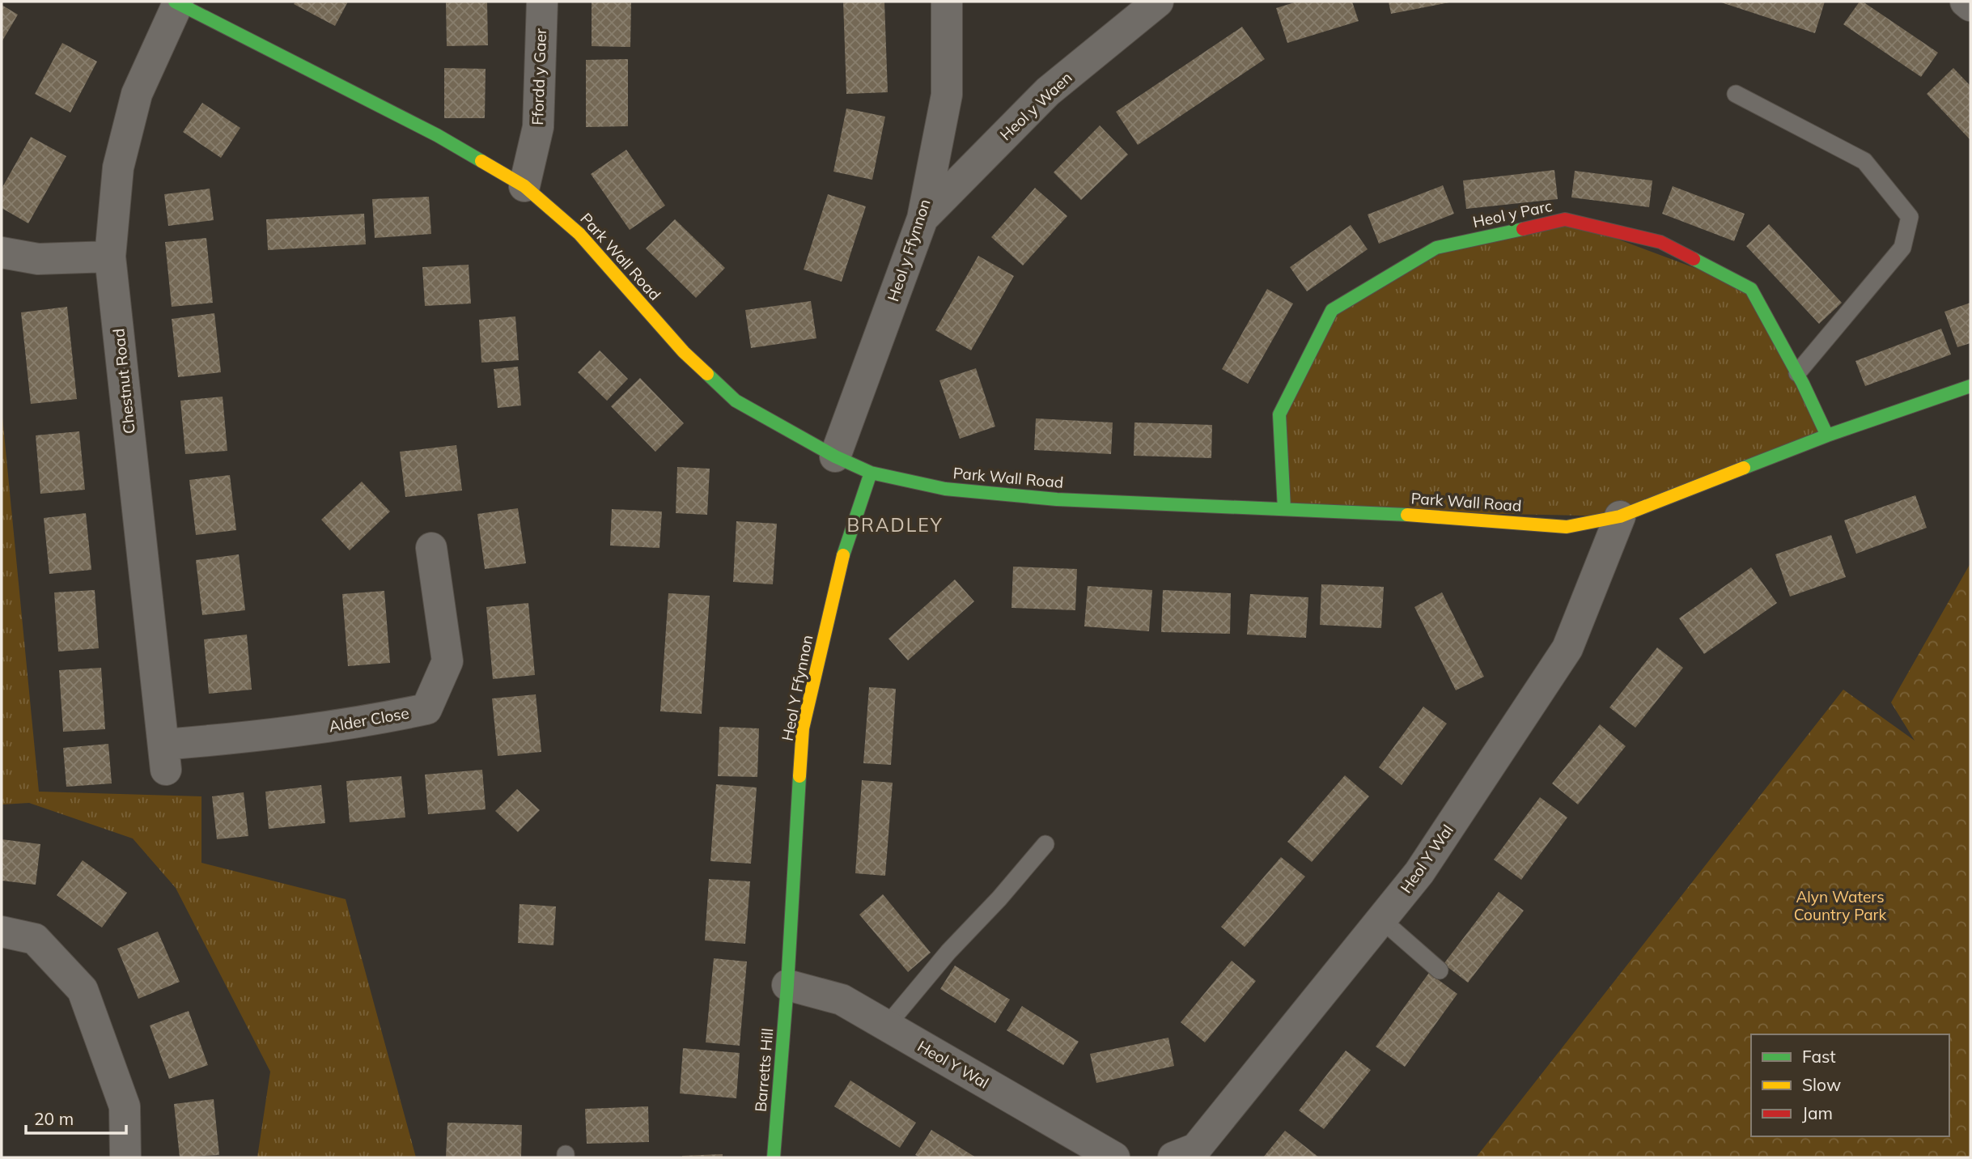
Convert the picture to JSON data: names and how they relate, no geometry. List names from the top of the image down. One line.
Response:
{"streets":{"street":["Ffordd y Gaer","Heol y Waen","Heol y Parc","Heol y Ffynnon","Park Wall Road","Chestnut Road","Heol Y Ffynnon","Alder Close","Heol Y Wal","Barretts Hill"]},"crossings":[["Ffordd y Gaer","Park Wall Road"],["Heol y Waen","Heol y Ffynnon"],["Heol y Parc","Park Wall Road"],["Heol y Ffynnon","Park Wall Road"],["Park Wall Road","Chestnut Road"],["Park Wall Road","Heol Y Ffynnon"],["Park Wall Road","Heol Y Wal"],["Chestnut Road","Alder Close"],["Heol Y Ffynnon","Heol Y Wal"],["Heol Y Ffynnon","Barretts Hill"],["Heol Y Wal","Barretts Hill"]],"districts":["BRADLEY"],"parks":["Alyn Waters Country Park"],"legend":["Fast","Slow","Jam"],"scale_bar":"20 m"}
